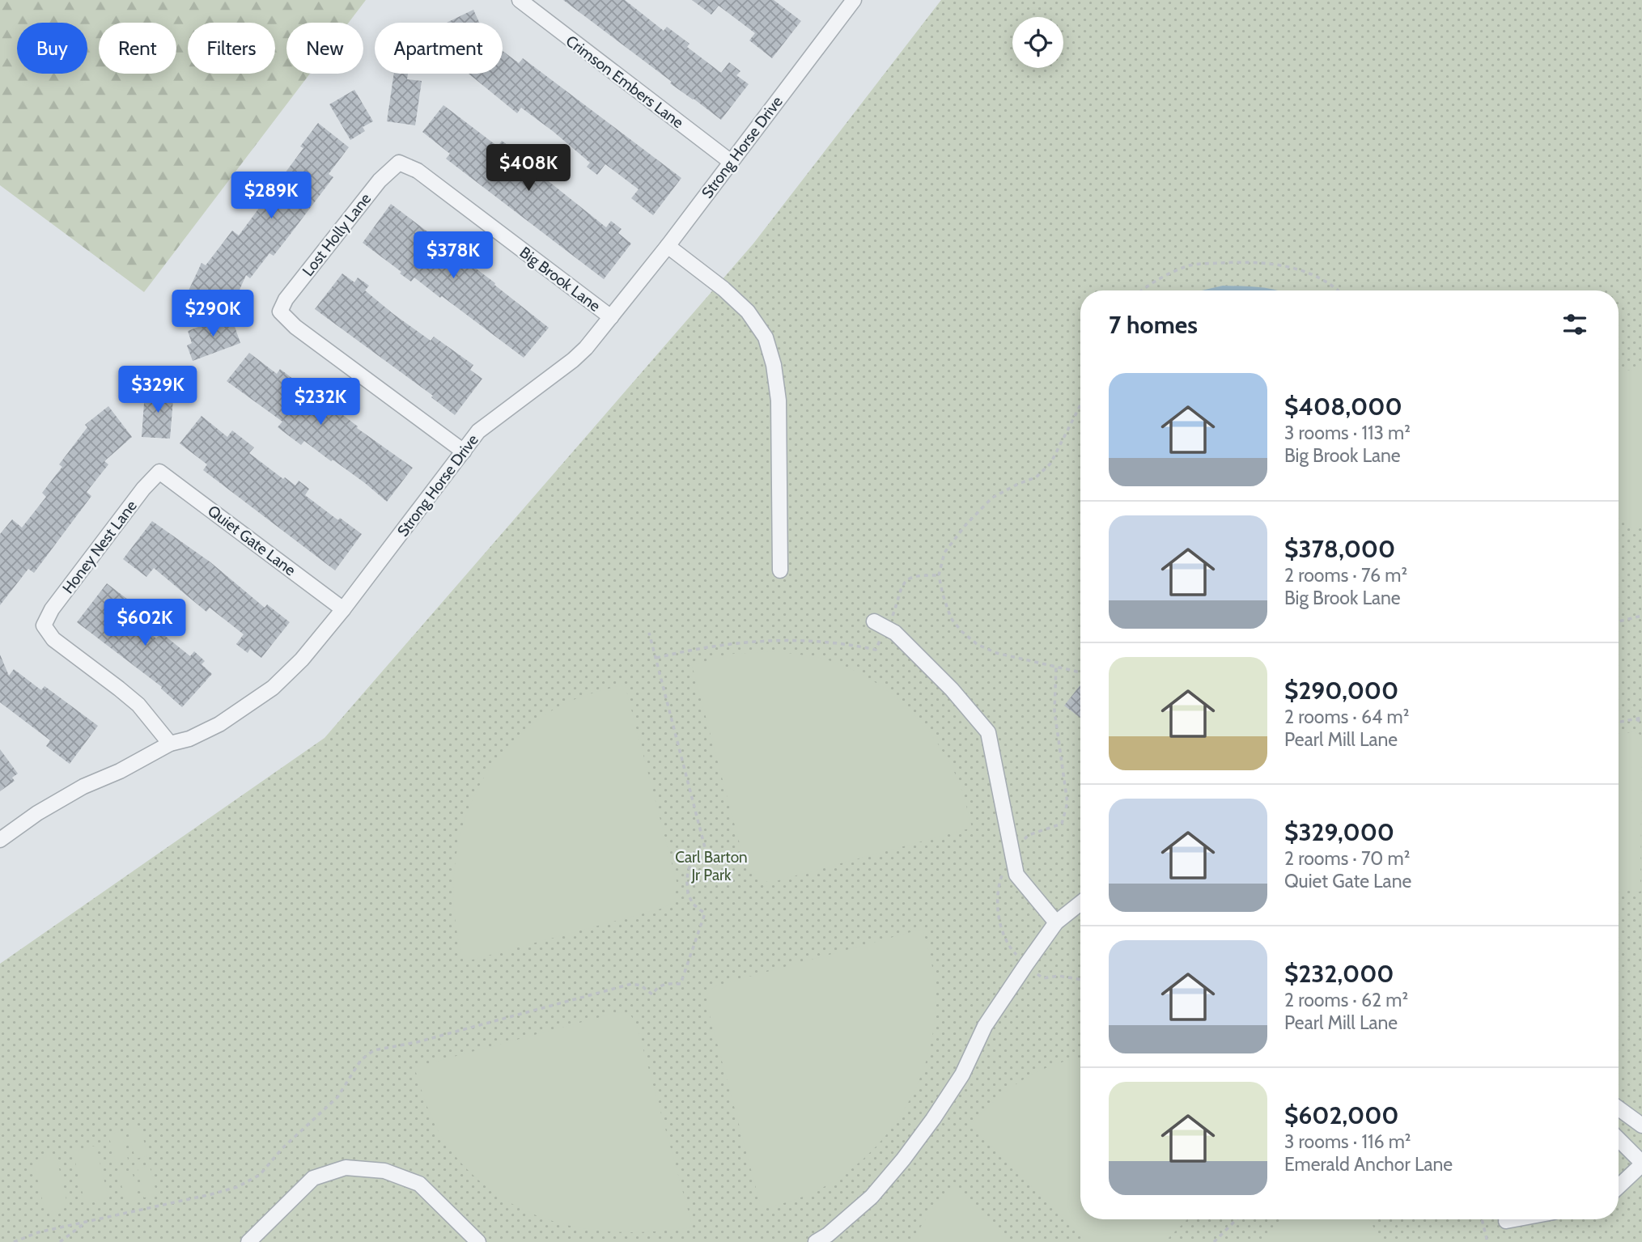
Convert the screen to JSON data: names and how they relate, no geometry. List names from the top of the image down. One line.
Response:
{"streets":{"street":["Crimson Embers Lane","Strong Horse Drive","Lost Holly Lane","Big Brook Lane","Quiet Gate Lane","Honey Nest Lane"]},"crossings":[["Crimson Embers Lane","Strong Horse Drive"],["Strong Horse Drive","Lost Holly Lane"],["Strong Horse Drive","Big Brook Lane"],["Strong Horse Drive","Quiet Gate Lane"],["Strong Horse Drive","Honey Nest Lane"],["Lost Holly Lane","Big Brook Lane"],["Quiet Gate Lane","Honey Nest Lane"]],"parks":["Carl Barton Jr Park"],"page":{"chip":["Buy","Rent","Filters","New","Apartment"],"price":["$408K","$289K","$378K","$290K","$329K","$232K","$602K"],"heading":"7 homes","list":[{"name":"$408,000","note":"3 rooms · 113 m² · Big Brook Lane"},{"name":"$378,000","note":"2 rooms · 76 m² · Big Brook Lane"},{"name":"$290,000","note":"2 rooms · 64 m² · Pearl Mill Lane"},{"name":"$329,000","note":"2 rooms · 70 m² · Quiet Gate Lane"},{"name":"$232,000","note":"2 rooms · 62 m² · Pearl Mill Lane"},{"name":"$602,000","note":"3 rooms · 116 m² · Emerald Anchor Lane"}]}}
